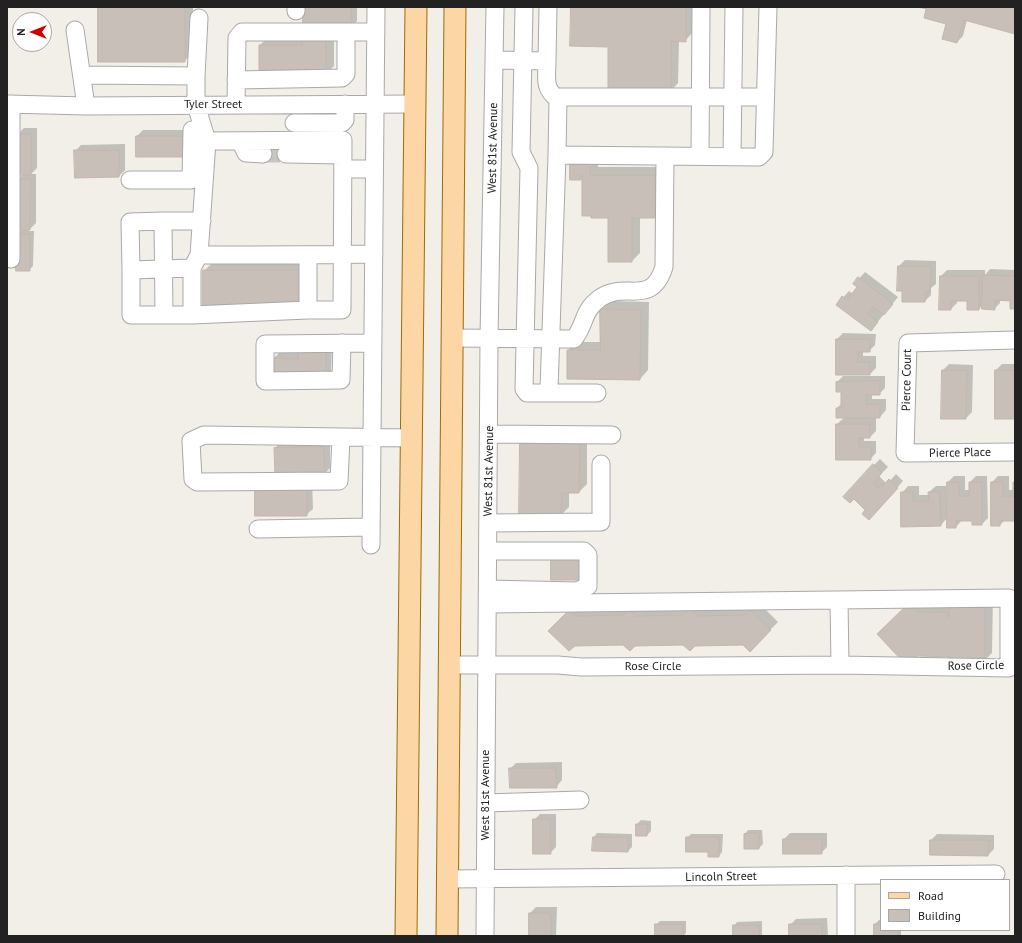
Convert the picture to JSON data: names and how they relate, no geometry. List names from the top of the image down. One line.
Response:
{"streets":{"street":["Tyler Street","West 81st Avenue","Pierce Court","Pierce Place","Rose Circle","Lincoln Street"]},"crossings":[["West 81st Avenue","Rose Circle"],["West 81st Avenue","Lincoln Street"],["Pierce Court","Pierce Place"]],"legend":["Road","Building"],"north":"left"}
